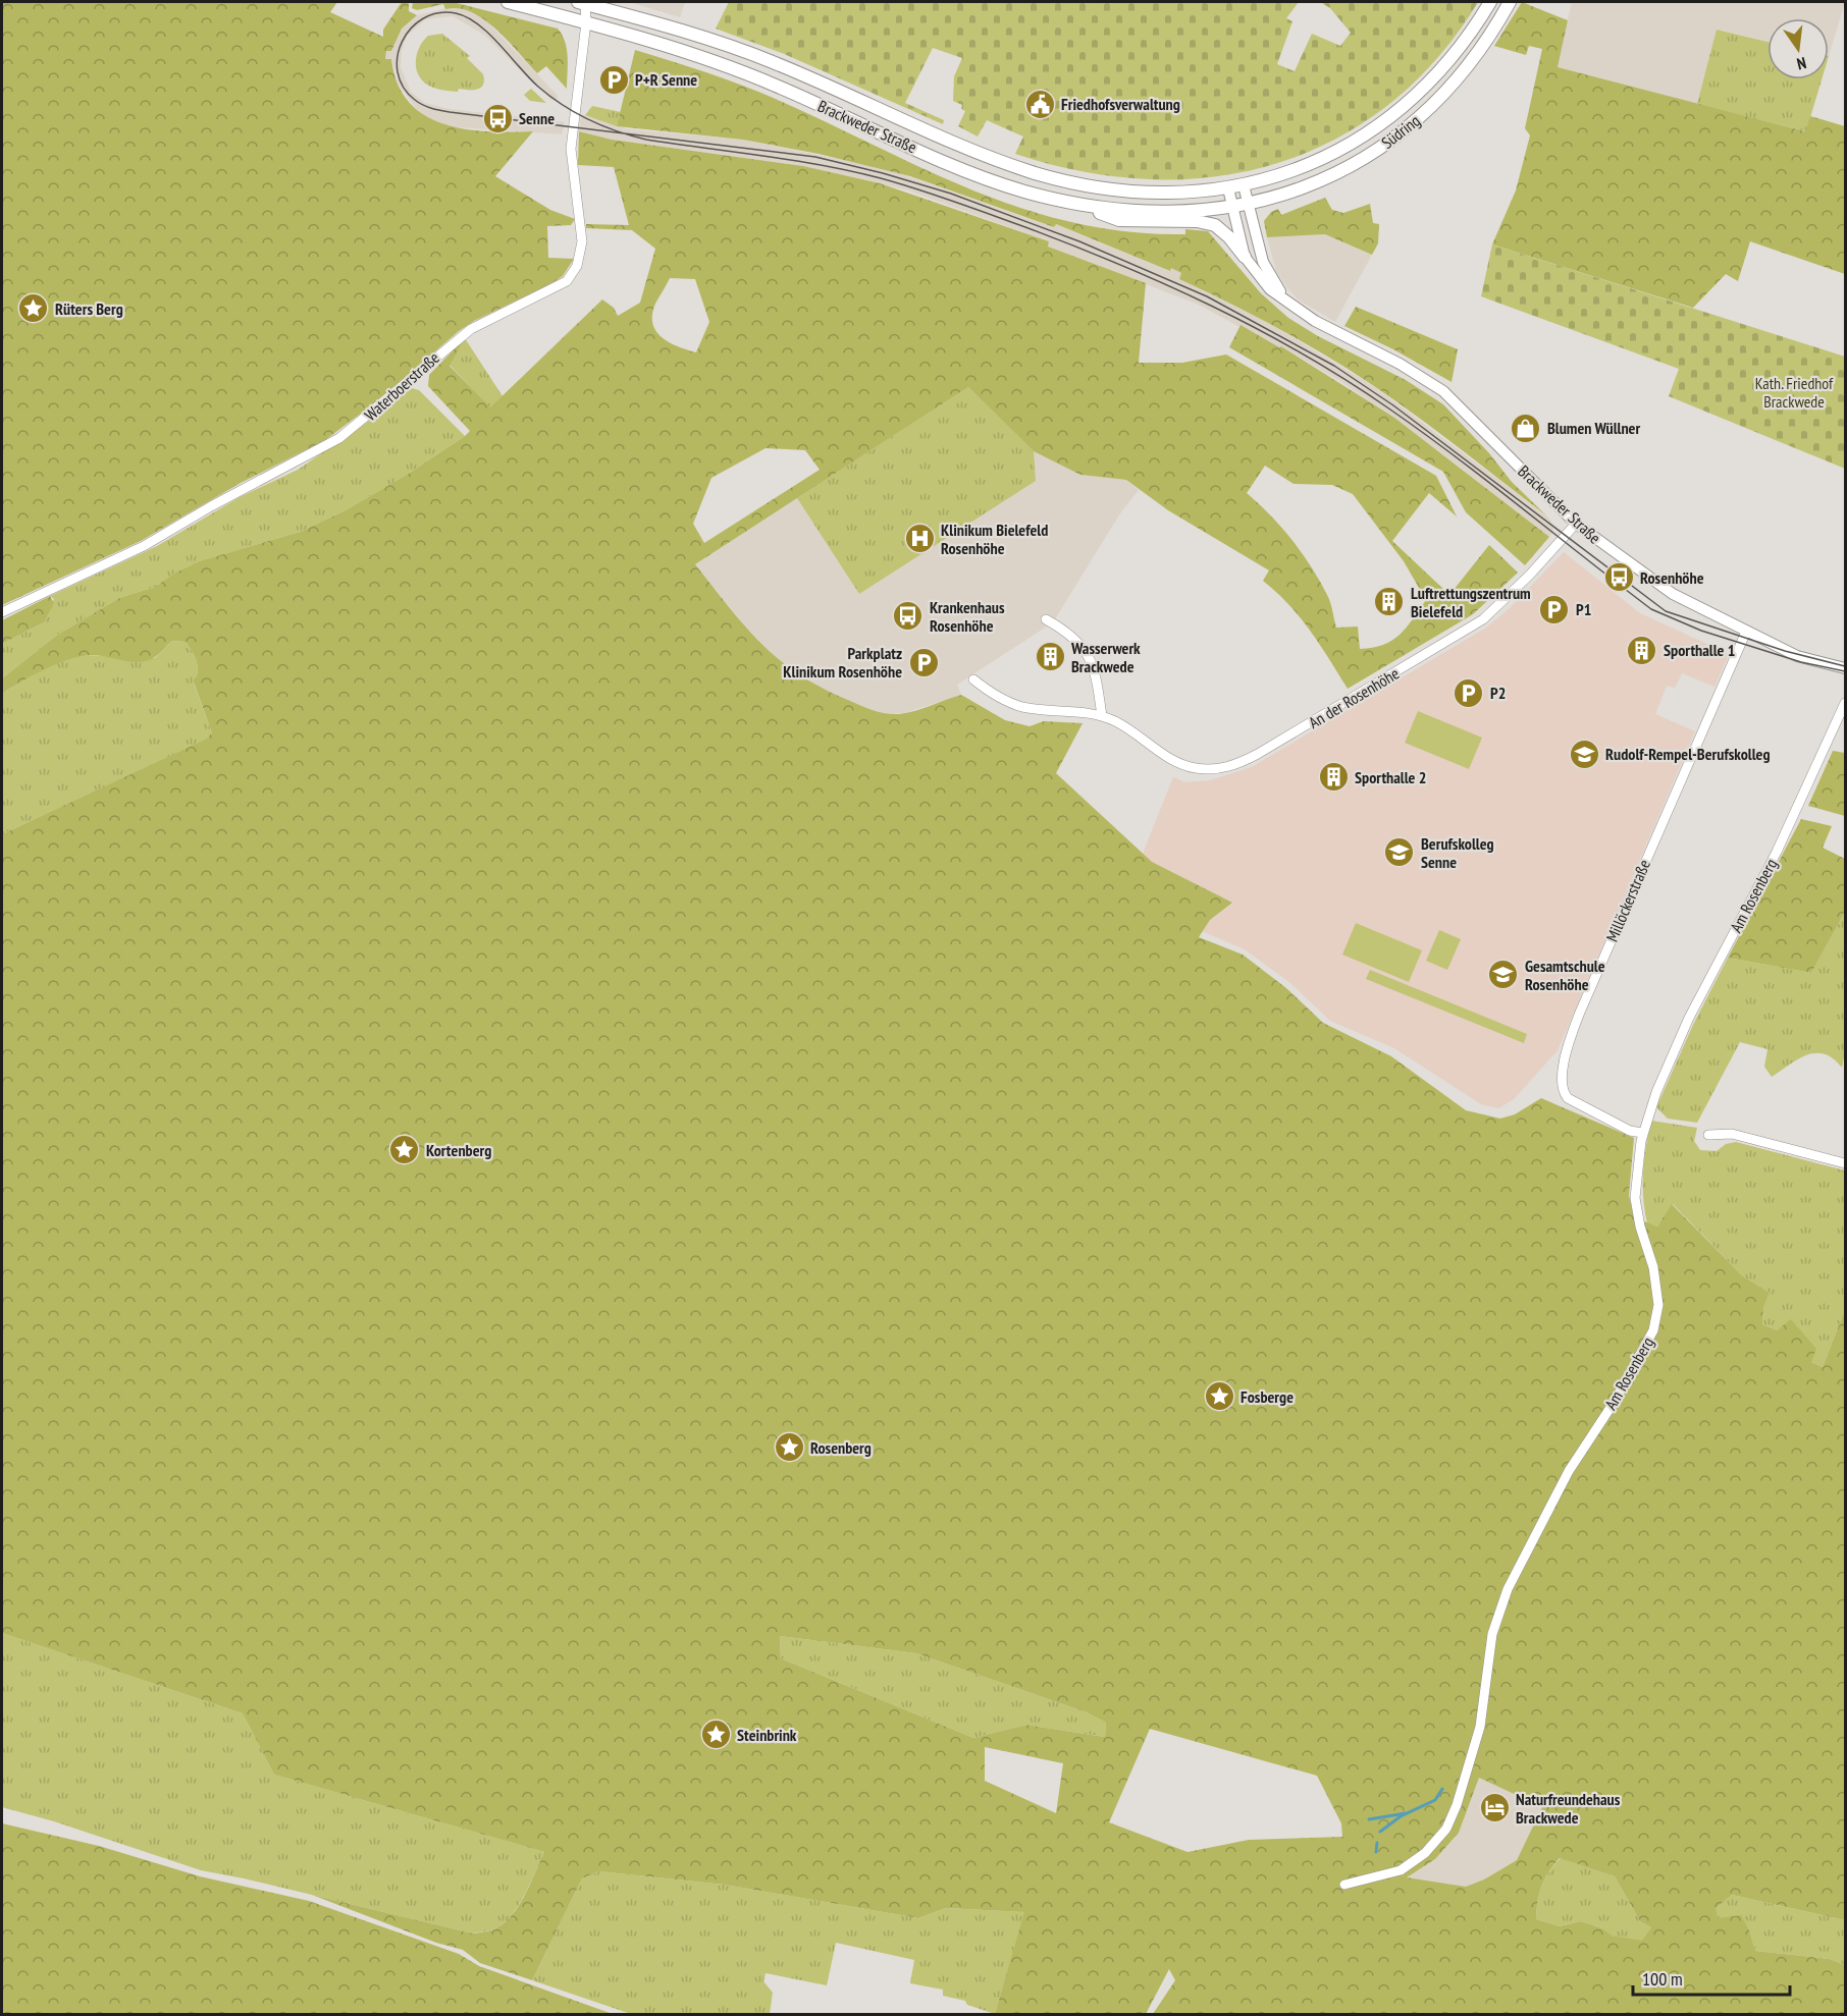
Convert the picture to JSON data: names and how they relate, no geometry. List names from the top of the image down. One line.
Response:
{"streets":{"main road":["Brackweder Straße","Südring"],"street":["Waterboerstraße","An der Rosenhöhe","Am Rosenberg","Millöckerstraße"]},"crossings":[["Brackweder Straße","Südring"],["Brackweder Straße","Waterboerstraße"],["Brackweder Straße","An der Rosenhöhe"],["Brackweder Straße","Millöckerstraße"],["Am Rosenberg","Millöckerstraße"]],"parks":["Kath. Friedhof Brackwede"],"places":{"parking":["P+R Senne","P1","Parkplatz Klinikum Rosenhöhe","P2"],"public building":["Friedhofsverwaltung"],"bus stop":["Senne","Rosenhöhe","Krankenhaus Rosenhöhe"],"place":["Rüters Berg","Kortenberg","Fosberge","Rosenberg","Steinbrink"],"shop":["Blumen Wüllner"],"hospital":["Klinikum Bielefeld Rosenhöhe"],"building":["Luftrettungszentrum Bielefeld","Sporthalle 1","Wasserwerk Brackwede","Sporthalle 2"],"school or university":["Rudolf-Rempel-Berufskolleg","Berufskolleg Senne","Gesamtschule Rosenhöhe"],"hotel":["Naturfreundehaus Brackwede"]},"scale_bar":"100 m","north":"bottom"}
